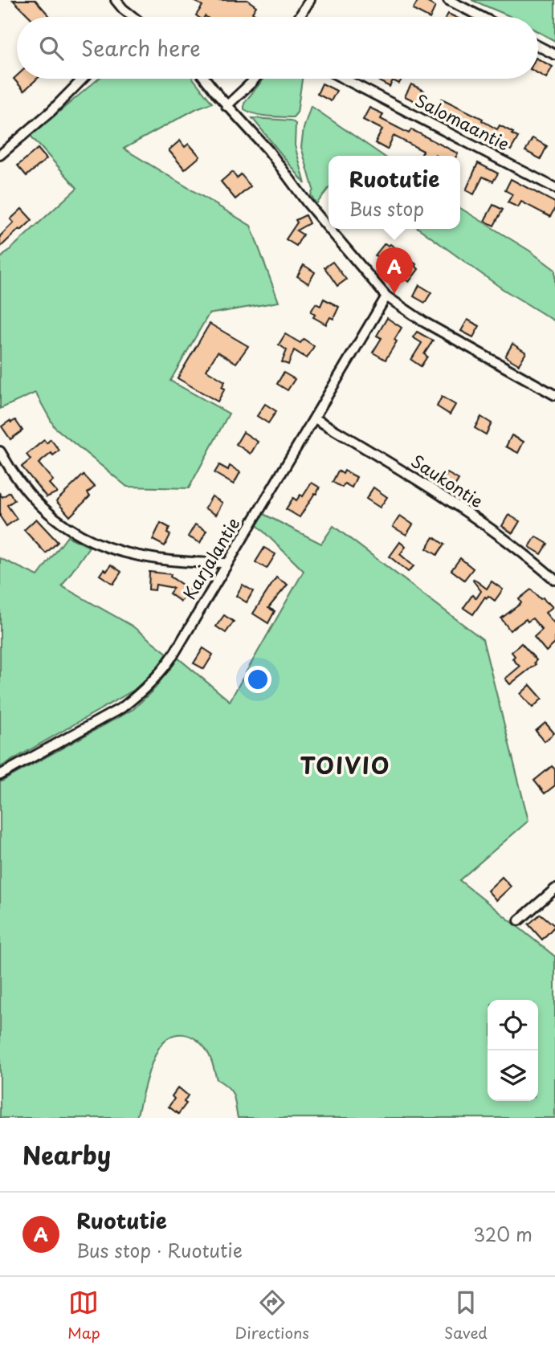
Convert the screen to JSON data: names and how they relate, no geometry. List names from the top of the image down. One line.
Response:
{"streets":{"street":["Salomaantie","Saukontie","Karjalantie"]},"crossings":[["Saukontie","Karjalantie"]],"districts":["TOIVIO"],"page":{"search":"Search here","popup":["Ruotutie","Bus stop"],"pins":"A","heading":"Nearby","list":[{"mark":"A","name":"Ruotutie","note":"Bus stop · Ruotutie","value":"320 m"}],"nav":["Map","Directions","Saved"]}}
